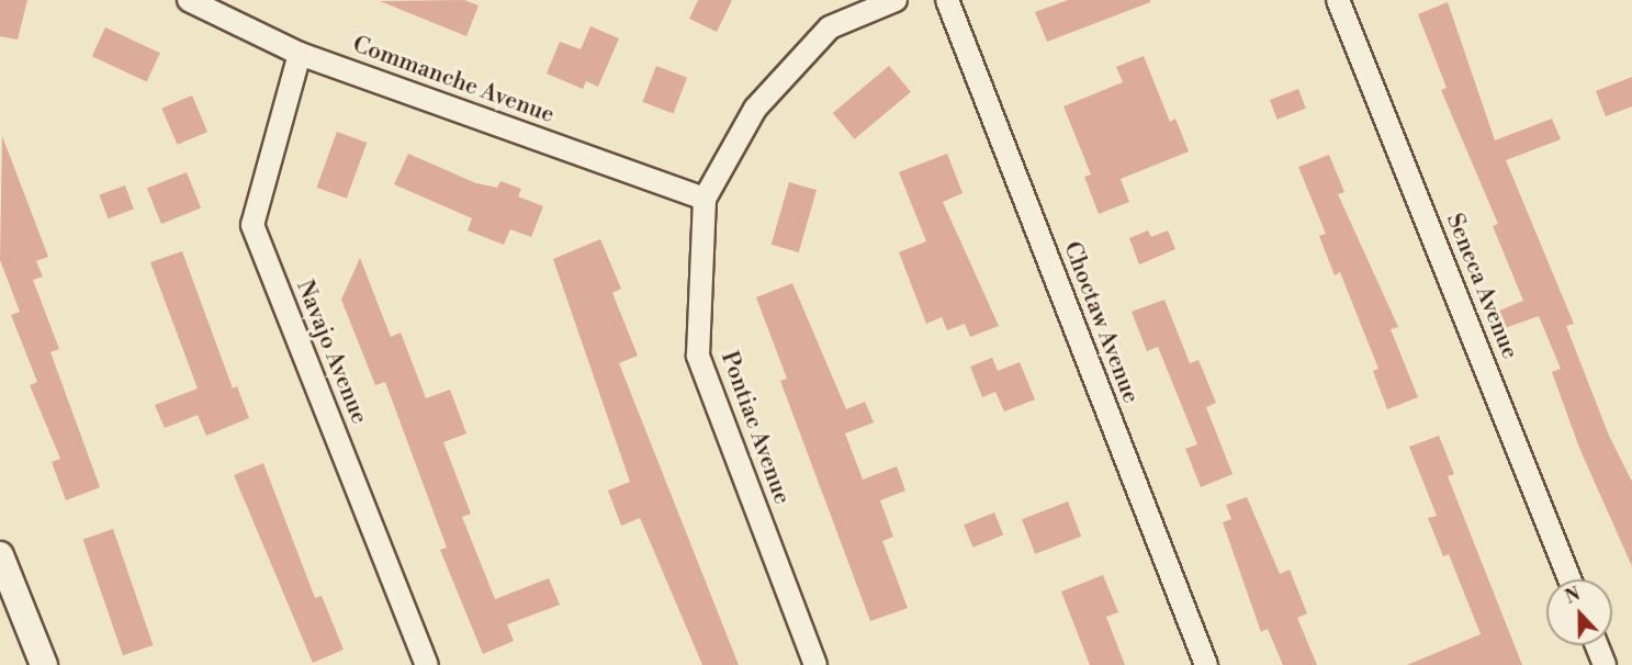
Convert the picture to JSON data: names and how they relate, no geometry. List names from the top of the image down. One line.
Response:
{"streets":{"street":["Commanche Avenue","Seneca Avenue","Choctaw Avenue","Navajo Avenue","Pontiac Avenue"]},"crossings":[["Commanche Avenue","Navajo Avenue"],["Commanche Avenue","Pontiac Avenue"]],"north":"top"}
